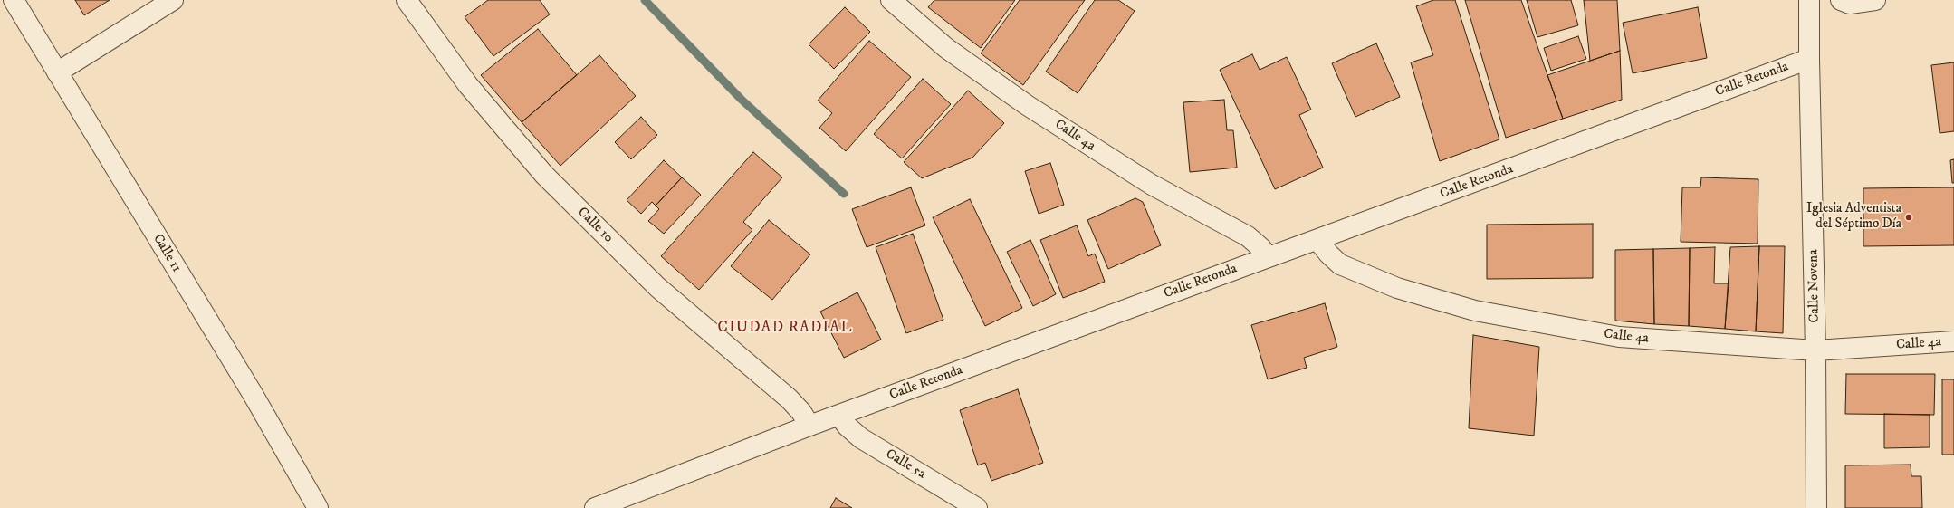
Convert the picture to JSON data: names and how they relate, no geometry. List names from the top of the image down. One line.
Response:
{"streets":{"street":["Calle Retonda","Calle 4a","Calle 10","Calle 11","Calle Novena","Calle 5a"]},"crossings":[["Calle Retonda","Calle 4a"],["Calle Retonda","Calle 10"],["Calle Retonda","Calle Novena"],["Calle Retonda","Calle 5a"],["Calle 4a","Calle Novena"]],"districts":["CIUDAD RADIAL"],"places":["Iglesia Adventista del Séptimo Día"]}
